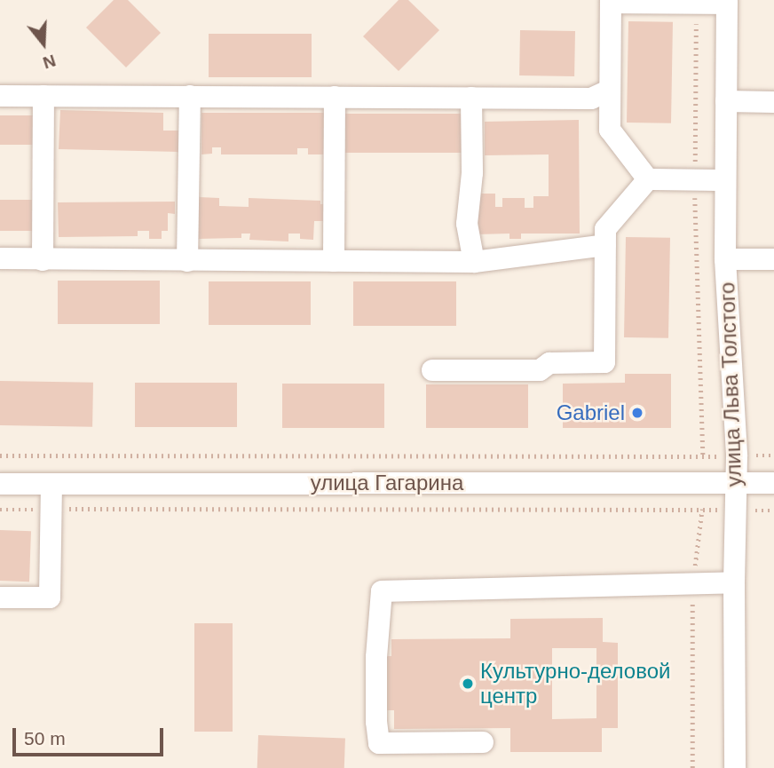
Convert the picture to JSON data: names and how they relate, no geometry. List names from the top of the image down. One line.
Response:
{"streets":{"street":["улица Льва Толстого","улица Гагарина"]},"crossings":[["улица Льва Толстого","улица Гагарина"]],"places":["Gabriel","Культурно-деловой центр"],"scale_bar":"50 m","north":"bottom"}
